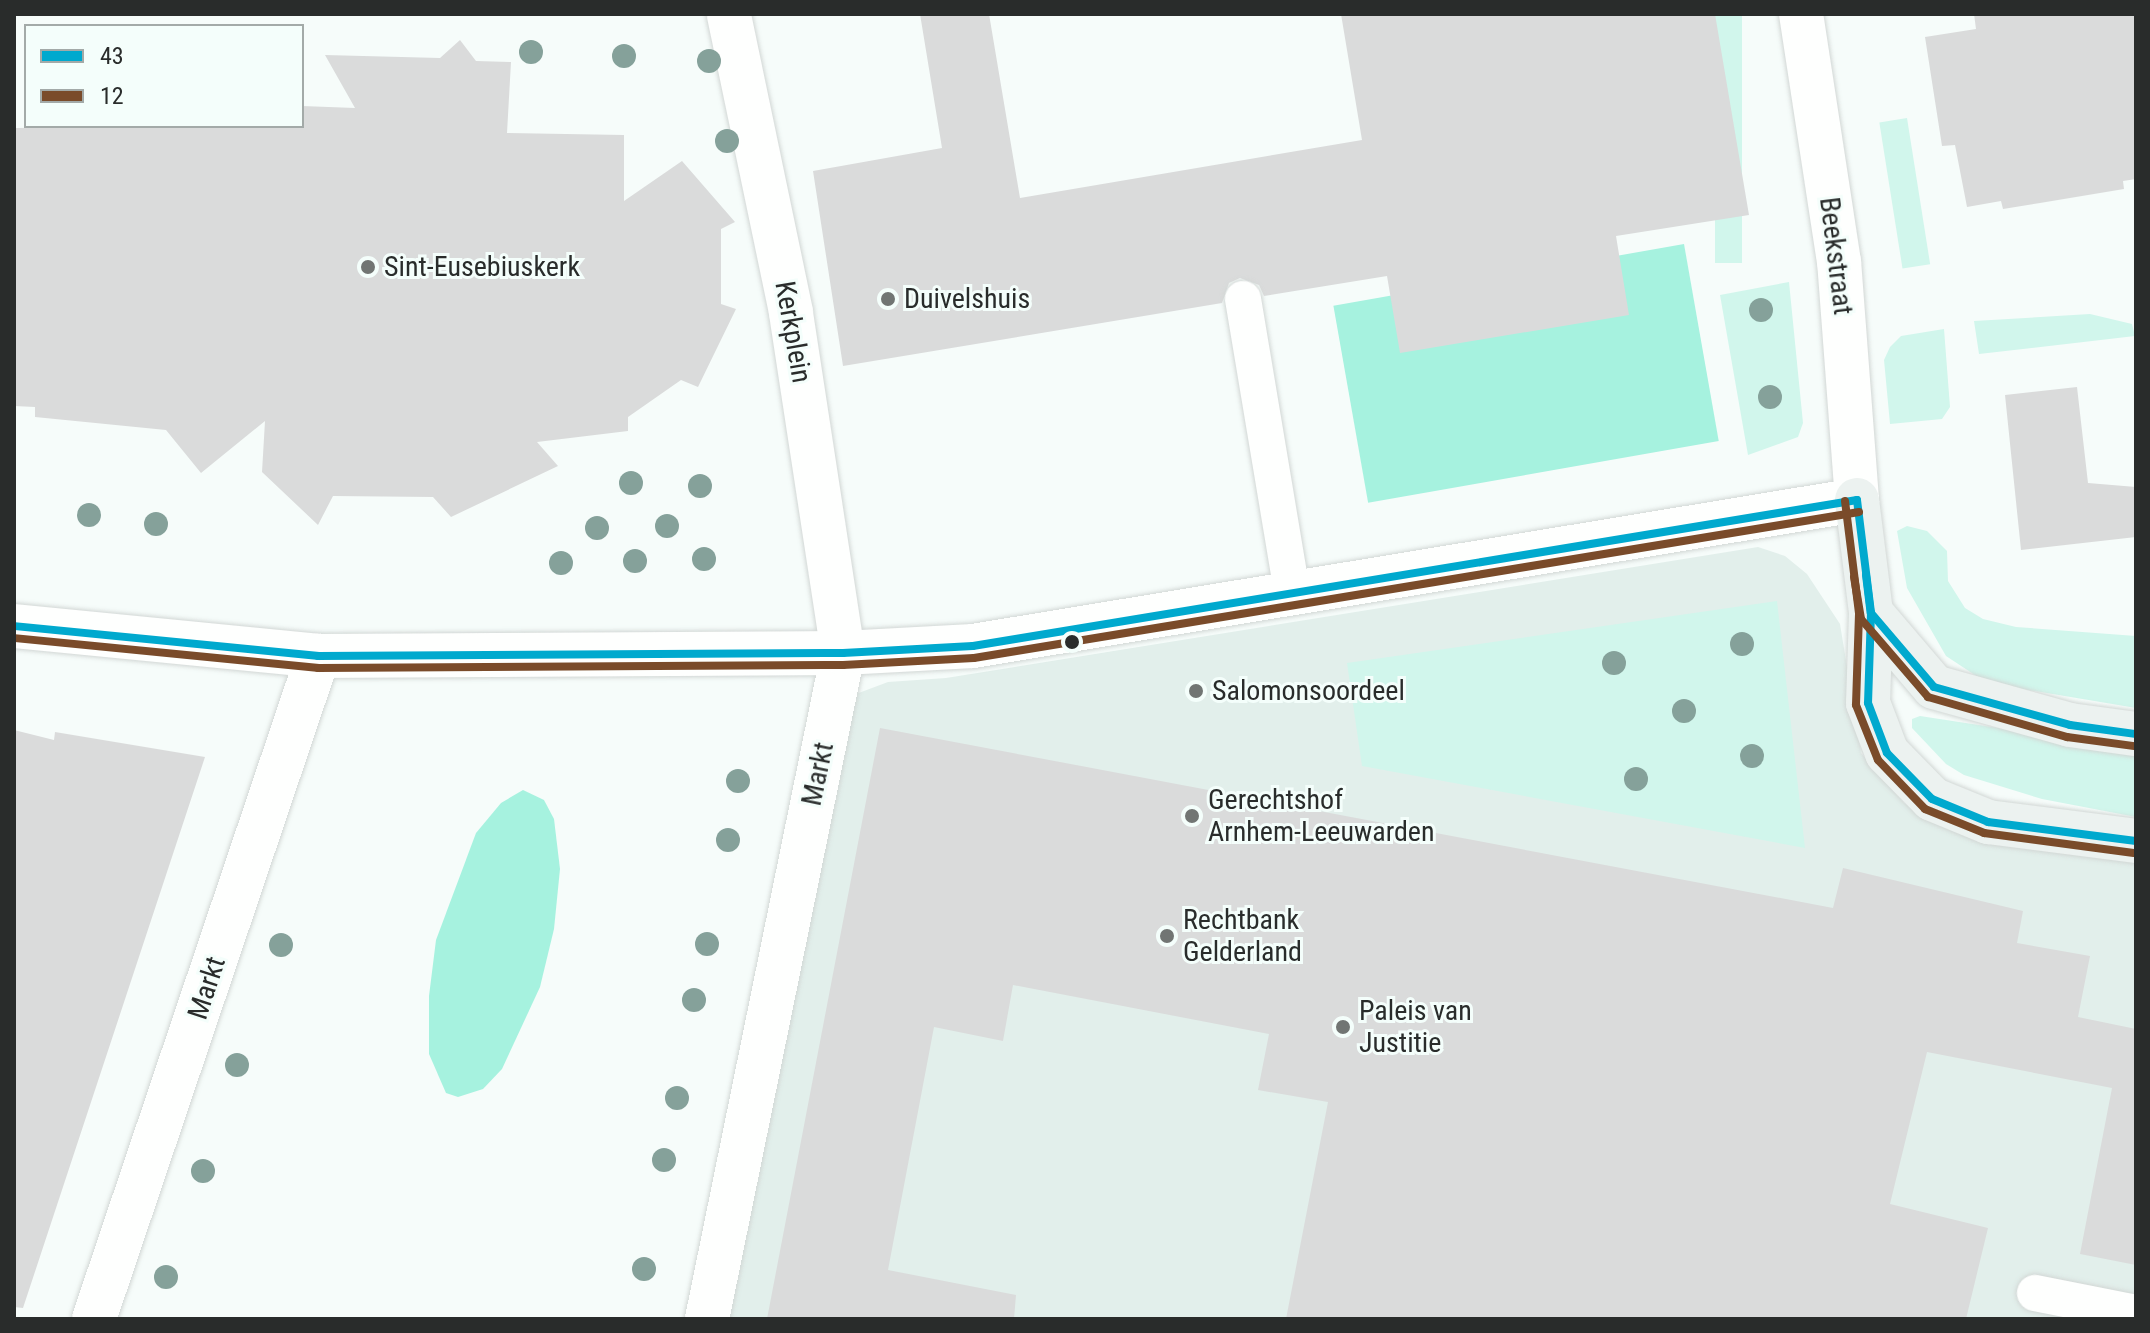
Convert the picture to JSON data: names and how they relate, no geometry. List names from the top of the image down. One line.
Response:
{"streets":{"street":["Beekstraat","Kerkplein","Markt"]},"crossings":[["Kerkplein","Markt"]],"places":["Sint-Eusebiuskerk","Duivelshuis","Salomonsoordeel","Gerechtshof Arnhem-Leeuwarden","Rechtbank Gelderland","Paleis van Justitie"],"lines":["transit line 43","transit line 12"],"legend":["43","12"]}
